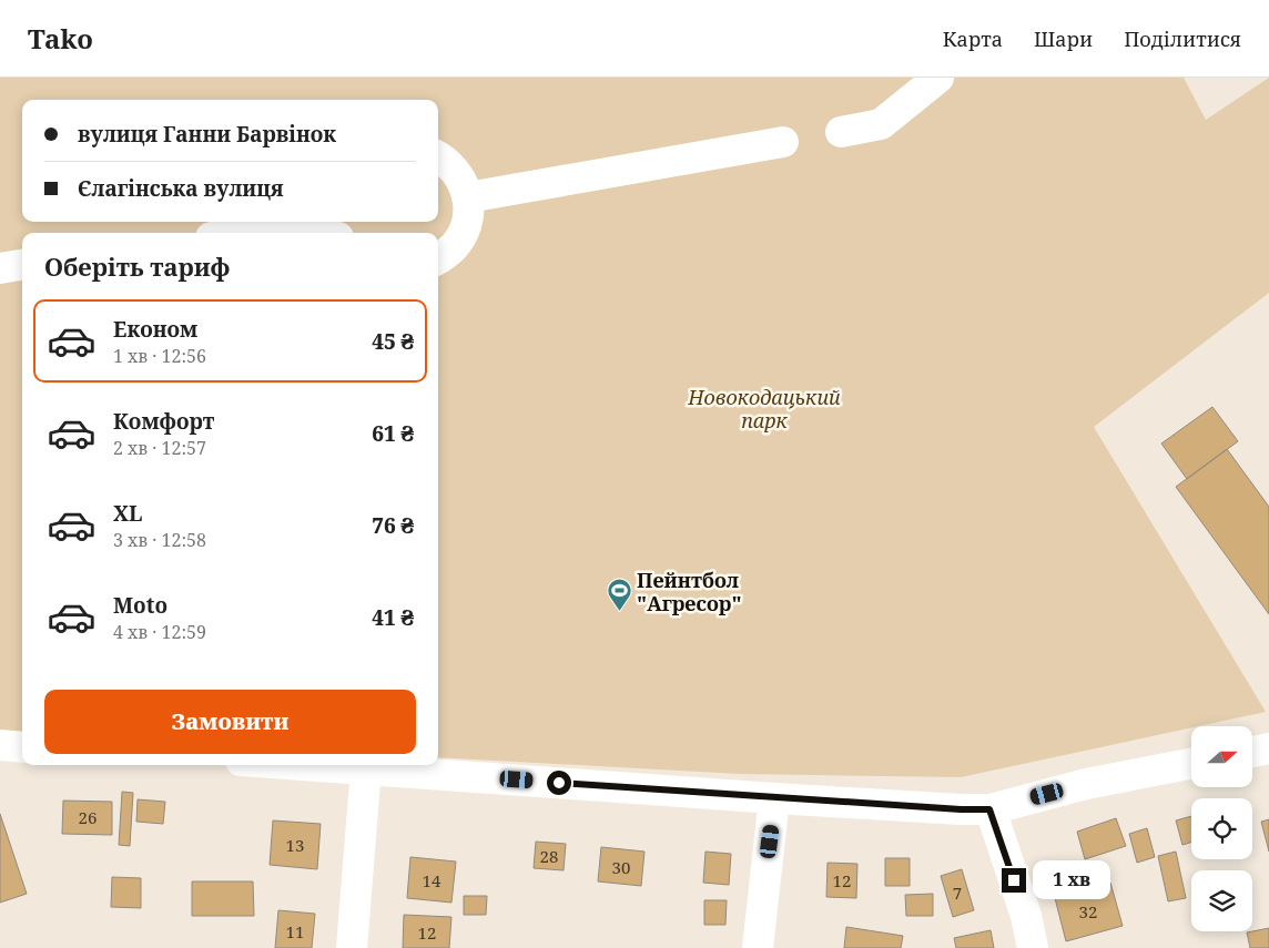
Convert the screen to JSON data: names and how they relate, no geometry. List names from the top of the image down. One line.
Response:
{"parks":["Новокодацький парк"],"places":{"sports":["Пейнтбол \"Агресор\""]},"house_numbers":["26","13","28","30","14","12","7","32","11","12"],"north":"right","page":{"header":"Tako","nav":["Карта","Шари","Поділитися"],"banner":["вулиця Ганни Барвінок","Єлагінська вулиця"],"heading":"Оберіть тариф","list":[{"name":"Економ","note":"1 хв · 12:56","value":"45 ₴"},{"name":"Комфорт","note":"2 хв · 12:57","value":"61 ₴"},{"name":"XL","note":"3 хв · 12:58","value":"76 ₴"},{"name":"Moto","note":"4 хв · 12:59","value":"41 ₴"}],"buttons":"Замовити","bubble":"1 хв"}}
